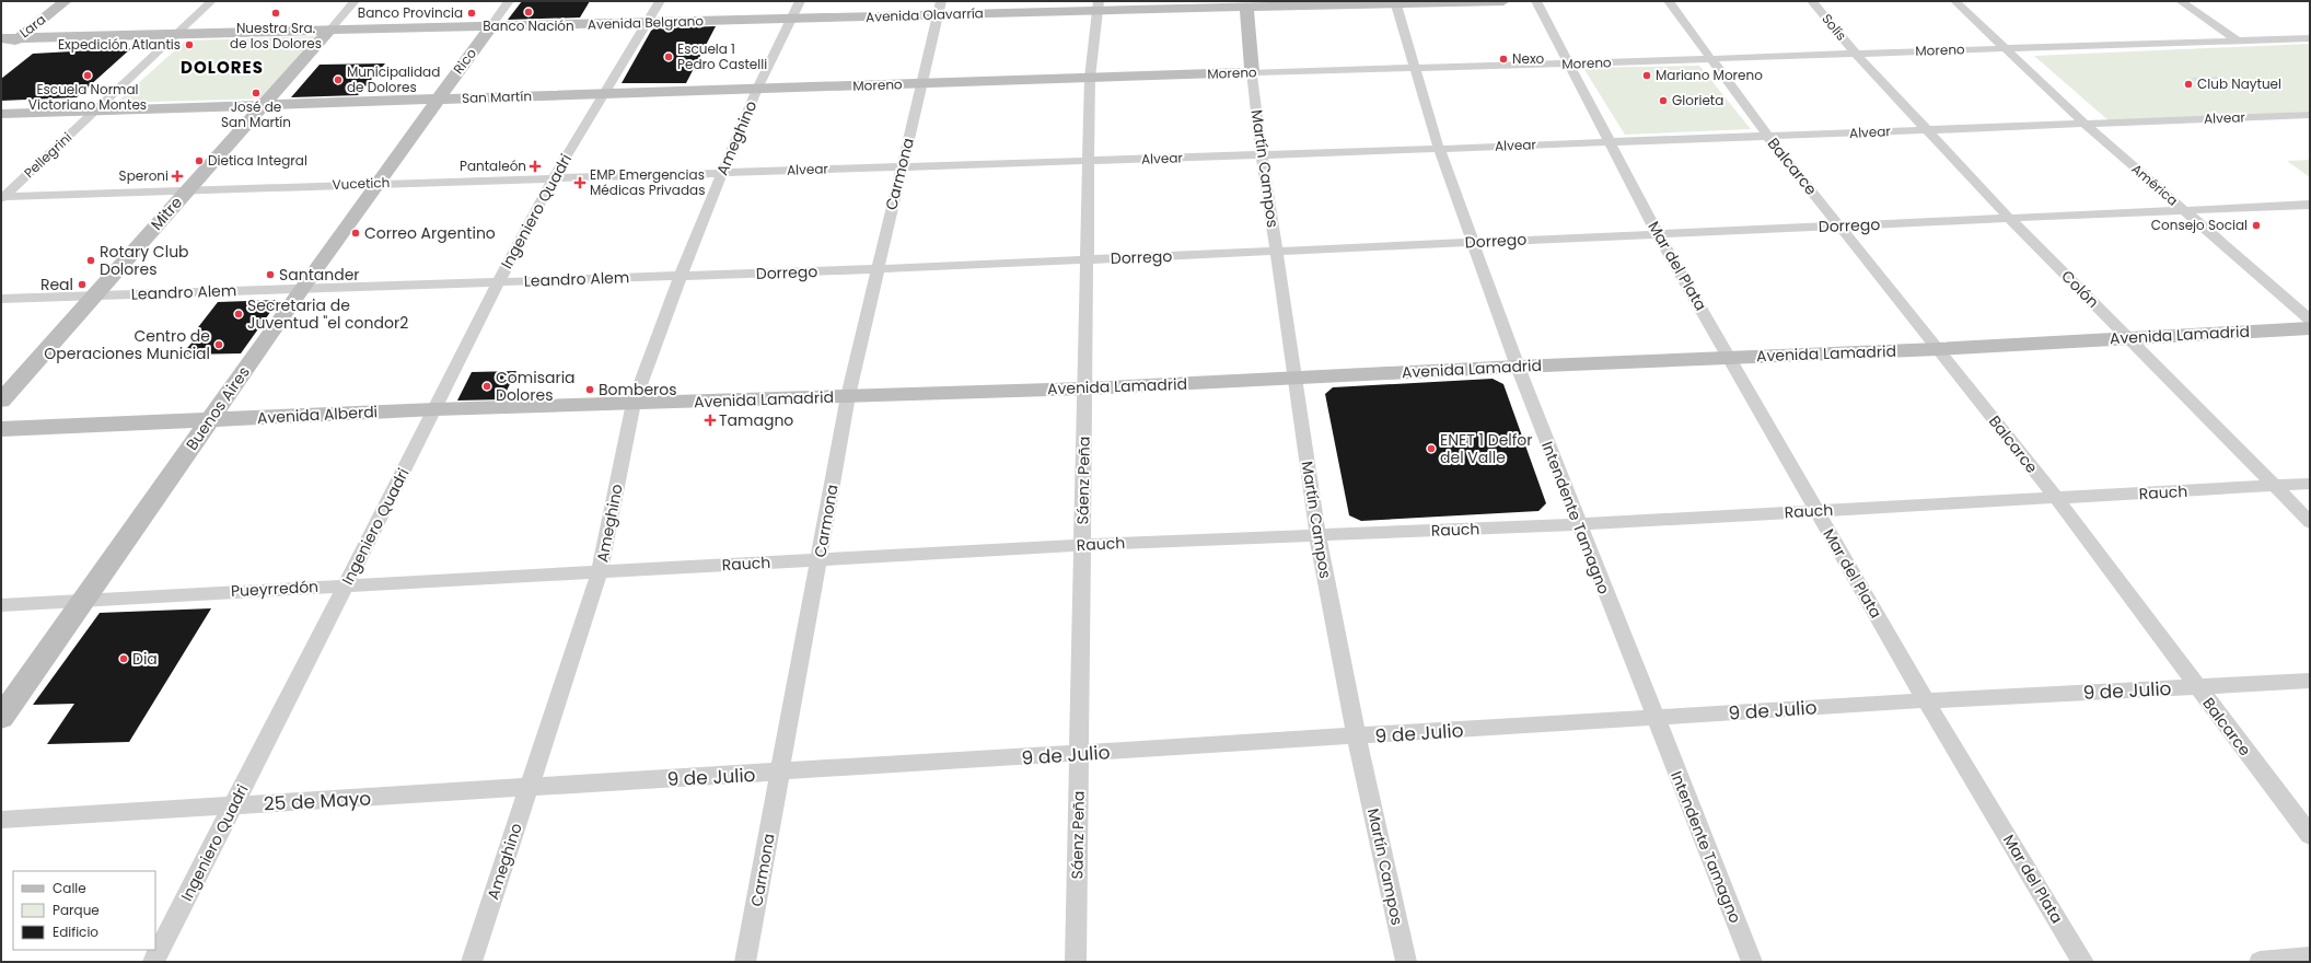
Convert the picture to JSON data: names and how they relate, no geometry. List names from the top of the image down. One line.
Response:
{"streets":{"main road":["Avenida Olavarría","Avenida Belgrano","Lara","Moreno","Rico","San Martín","Mitre","Avenida Lamadrid","Buenos Aires","Avenida Alberdi"],"street":["Solís","Alvear","Ameghino","Pellegrini","Balcarce","Martín Campos","Carmona","Vucetich","América","Ingeniero Quadri","Dorrego","Mar del Plata","Leandro Alem","Colón","Sáenz Peña","Rauch","Intendente Tamagno","Pueyrredón","9 de Julio","25 de Mayo"]},"crossings":[["Avenida Olavarría","Avenida Belgrano"],["Avenida Olavarría","Ameghino"],["Avenida Olavarría","Carmona"],["Avenida Olavarría","Sáenz Peña"],["Avenida Olavarría","Intendente Tamagno"],["Avenida Belgrano","Lara"],["Avenida Belgrano","Rico"],["Avenida Belgrano","Ameghino"],["Avenida Belgrano","Pellegrini"],["Avenida Belgrano","Ingeniero Quadri"],["Avenida Belgrano","Mitre"],["Solís","Moreno"],["Solís","Colón"],["Moreno","San Martín"],["Moreno","Ameghino"],["Moreno","Balcarce"],["Moreno","Martín Campos"],["Moreno","Carmona"],["Moreno","América"],["Moreno","Mar del Plata"],["Moreno","Colón"],["Moreno","Sáenz Peña"],["Moreno","Intendente Tamagno"],["Rico","San Martín"],["Rico","Buenos Aires"],["San Martín","Ameghino"],["San Martín","Pellegrini"],["San Martín","Ingeniero Quadri"],["San Martín","Mitre"],["San Martín","Buenos Aires"],["Alvear","Ameghino"],["Alvear","Balcarce"],["Alvear","Martín Campos"],["Alvear","Carmona"],["Alvear","Vucetich"],["Alvear","América"],["Alvear","Mar del Plata"],["Alvear","Colón"],["Alvear","Sáenz Peña"],["Alvear","Intendente Tamagno"],["Ameghino","Vucetich"],["Ameghino","Dorrego"],["Ameghino","Leandro Alem"],["Ameghino","Avenida Lamadrid"],["Ameghino","Avenida Alberdi"],["Ameghino","Rauch"],["Ameghino","Pueyrredón"],["Ameghino","9 de Julio"],["Ameghino","25 de Mayo"],["Pellegrini","Vucetich"],["Balcarce","Dorrego"],["Balcarce","Avenida Lamadrid"],["Balcarce","Rauch"],["Balcarce","9 de Julio"],["Martín Campos","Dorrego"],["Martín Campos","Avenida Lamadrid"],["Martín Campos","Rauch"],["Martín Campos","9 de Julio"],["Carmona","Dorrego"],["Carmona","Avenida Lamadrid"],["Carmona","Rauch"],["Carmona","9 de Julio"],["Vucetich","Ingeniero Quadri"],["Vucetich","Mitre"],["Vucetich","Buenos Aires"],["América","Dorrego"],["Ingeniero Quadri","Leandro Alem"],["Ingeniero Quadri","Avenida Alberdi"],["Ingeniero Quadri","Pueyrredón"],["Ingeniero Quadri","25 de Mayo"],["Mitre","Leandro Alem"],["Dorrego","Mar del Plata"],["Dorrego","Leandro Alem"],["Dorrego","Colón"],["Dorrego","Sáenz Peña"],["Dorrego","Intendente Tamagno"],["Mar del Plata","Avenida Lamadrid"],["Mar del Plata","Rauch"],["Mar del Plata","9 de Julio"],["Leandro Alem","Buenos Aires"],["Colón","Avenida Lamadrid"],["Colón","Rauch"],["Avenida Lamadrid","Avenida Alberdi"],["Avenida Lamadrid","Sáenz Peña"],["Avenida Lamadrid","Intendente Tamagno"],["Buenos Aires","Avenida Alberdi"],["Buenos Aires","Pueyrredón"],["Sáenz Peña","Rauch"],["Sáenz Peña","9 de Julio"],["Rauch","Intendente Tamagno"],["Rauch","Pueyrredón"],["Intendente Tamagno","9 de Julio"],["9 de Julio","25 de Mayo"]],"districts":["DOLORES"],"places":{"other":["Banco Nación","Nuestra Sra. de los Dolores","Banco Provincia","Expedición Atlantis","Escuela 1 Pedro Castelli","Nexo","Escuela Normal Victoriano Montes","Mariano Moreno","Municipalidad de Dolores","Club Naytuel","José de San Martín","Glorieta","Dietica Integral","Consejo Social","Correo Argentino","Rotary Club Dolores","Santander","Real","Secretaria de Juventud \"el condor2","Centro de Operaciones Municial","Comisaria Dolores","Bomberos","ENET 1 Delfor del Valle","Dia"],"health":["Pantaleón","Speroni","EMP Emergencias Médicas Privadas","Tamagno"]},"legend":["Calle","Parque","Edificio"]}
